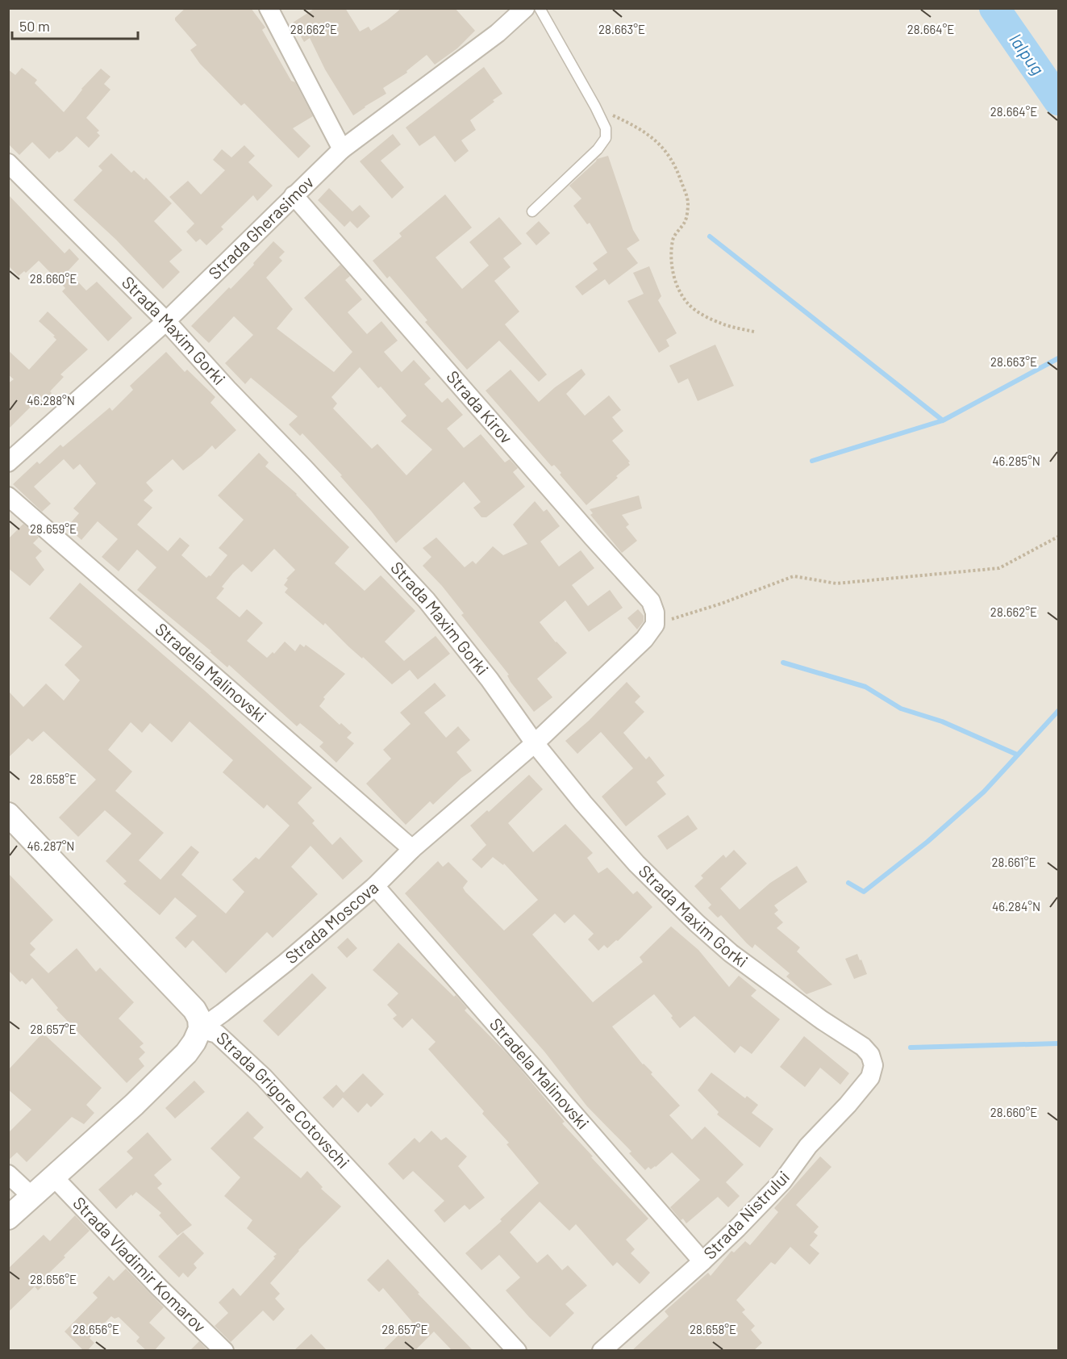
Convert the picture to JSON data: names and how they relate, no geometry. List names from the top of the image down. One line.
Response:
{"streets":{"street":["Strada Gherasimov","Strada Maxim Gorki","Strada Kirov","Stradela Malinovski","Strada Moscova","Strada Grigore Cotovschi","Strada Nistrului","Strada Vladimir Komarov"]},"crossings":[["Strada Gherasimov","Strada Maxim Gorki"],["Strada Gherasimov","Strada Kirov"],["Strada Maxim Gorki","Strada Moscova"],["Strada Maxim Gorki","Strada Nistrului"],["Strada Kirov","Strada Moscova"],["Stradela Malinovski","Strada Moscova"],["Stradela Malinovski","Strada Nistrului"],["Strada Moscova","Strada Grigore Cotovschi"],["Strada Moscova","Strada Vladimir Komarov"]],"water":["Ialpug"],"scale_bar":"50 m","coordinates":["28.662°E","28.663°E","28.664°E","28.660°E","46.288°N","46.285°N","28.659°E","28.658°E","46.287°N","28.661°E","46.284°N","28.657°E","28.656°E"]}
